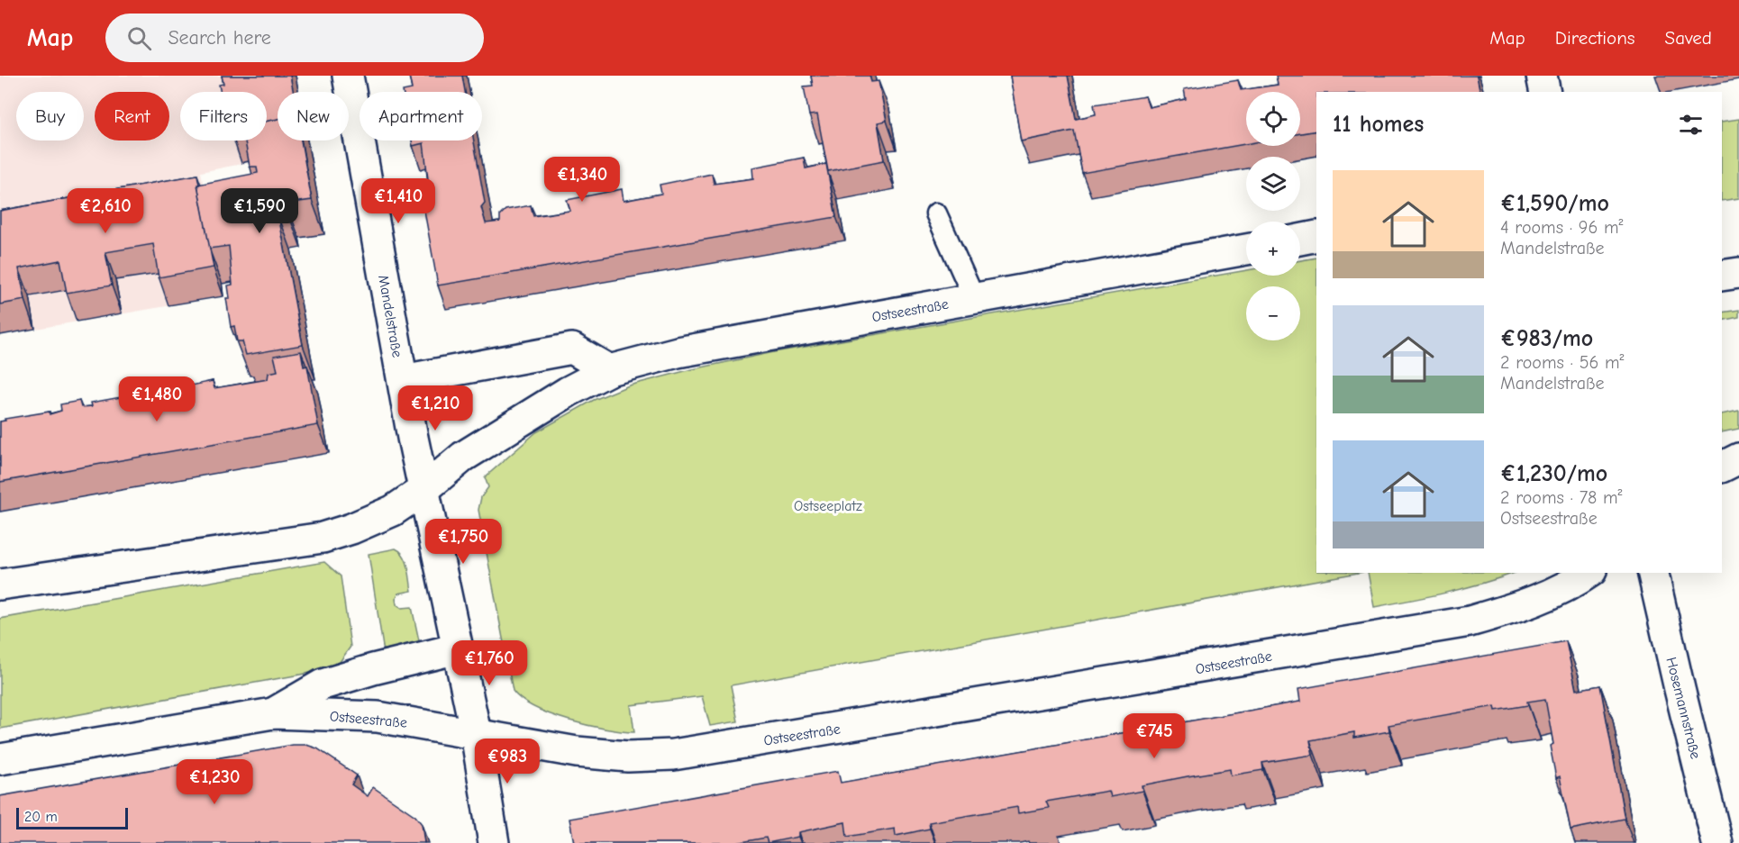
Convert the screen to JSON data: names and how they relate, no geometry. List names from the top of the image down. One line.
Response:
{"streets":{"main road":["Ostseestraße","Mandelstraße","Hosemannstraße"]},"crossings":[["Ostseestraße","Mandelstraße"]],"parks":["Ostseeplatz"],"scale_bar":"20 m","page":{"header":"Map","search":"Search here","nav":["Map","Directions","Saved"],"map_buttons":["+","−"],"chip":["Buy","Rent","Filters","New","Apartment"],"heading":"11 homes","price":["€1,340","€1,410","€2,610","€1,590","€1,480","€1,210","€1,750","€1,760","€745","€983","€1,230"],"list":[{"name":"€1,590/mo","note":"4 rooms · 96 m² · Mandelstraße"},{"name":"€983/mo","note":"2 rooms · 56 m² · Mandelstraße"},{"name":"€1,230/mo","note":"2 rooms · 78 m² · Ostseestraße"}],"scale":"20 m"}}
